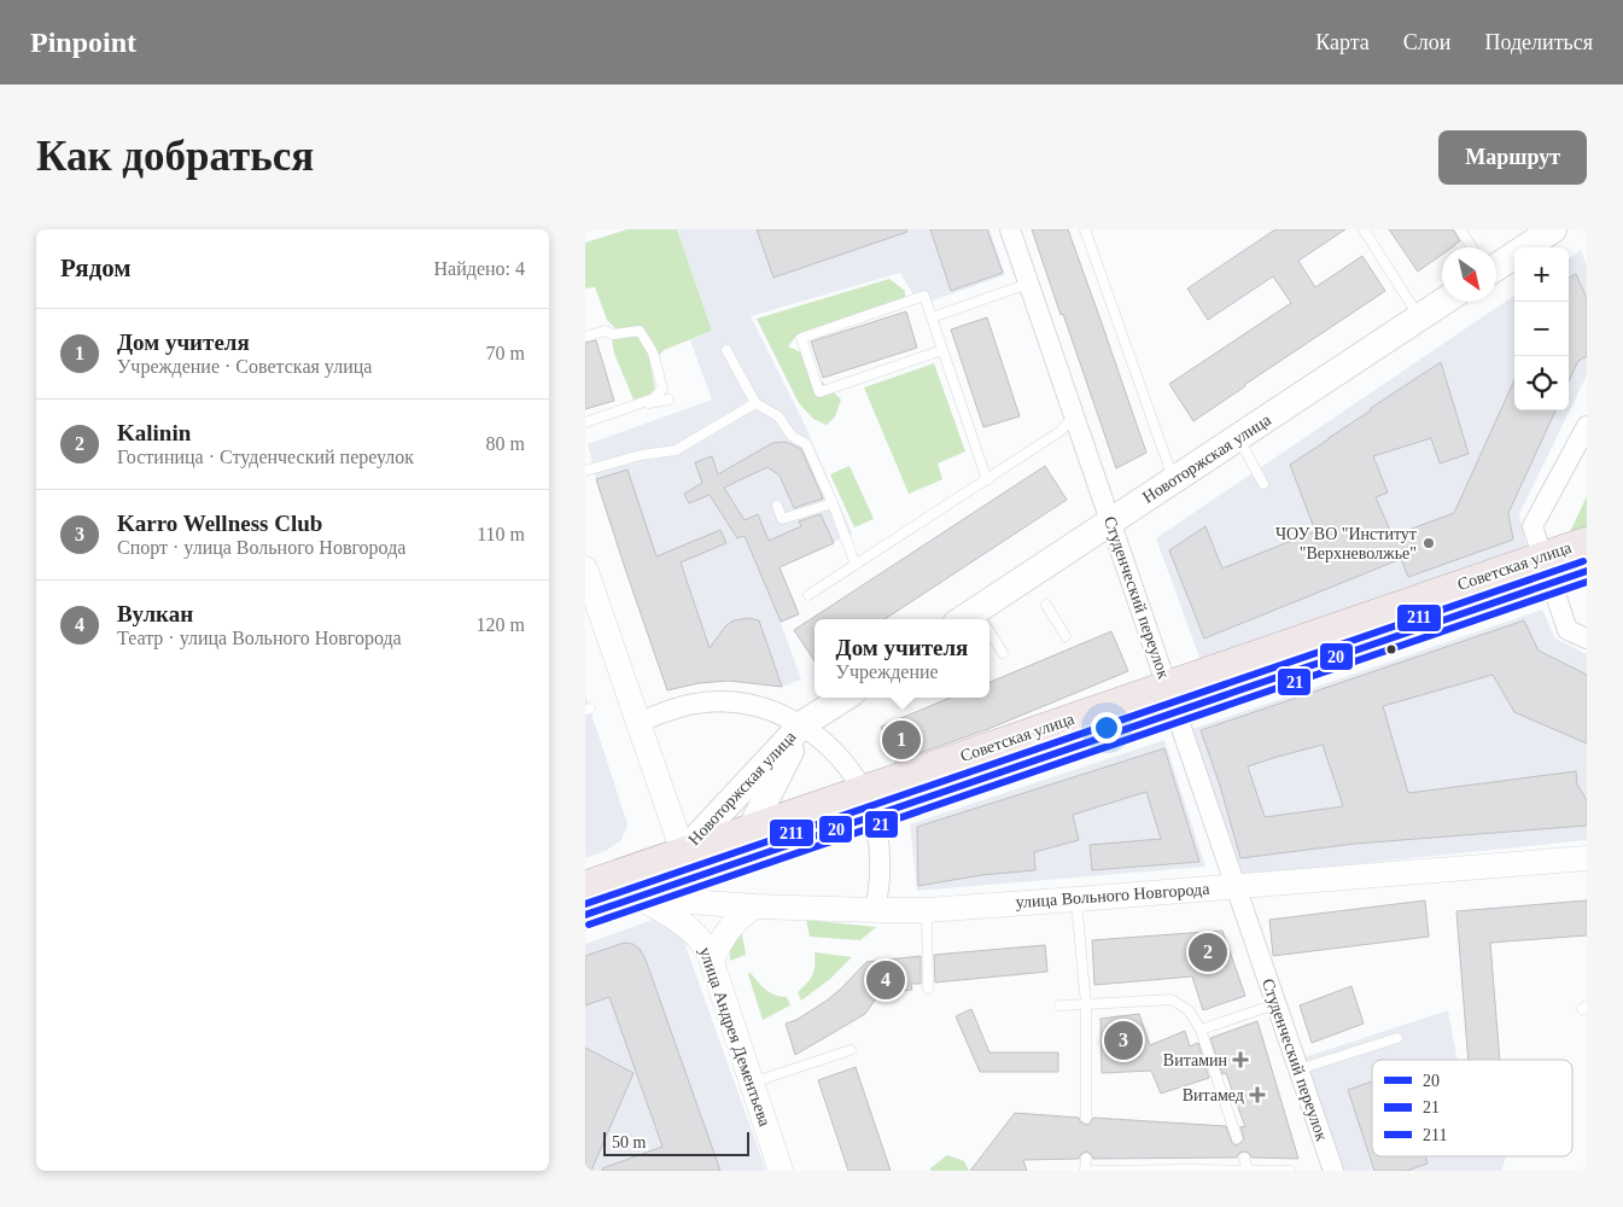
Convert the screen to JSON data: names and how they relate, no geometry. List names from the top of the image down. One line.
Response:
{"streets":{"main road":["Новоторжская улица","Советская улица"],"street":["Студенческий переулок","улица Вольного Новгорода","улица Андрея Дементьева"]},"crossings":[["Новоторжская улица","Советская улица"],["Новоторжская улица","Студенческий переулок"],["Советская улица","Студенческий переулок"],["Советская улица","улица Вольного Новгорода"],["Советская улица","улица Андрея Дементьева"],["Студенческий переулок","улица Вольного Новгорода"],["улица Вольного Новгорода","улица Андрея Дементьева"]],"places":{"other":["ЧОУ ВО \"Институт \"Верхневолжье\""],"health":["Витамин","Витамед"]},"lines":["transit line 211","transit line 20","transit line 21"],"legend":["20","21","211"],"scale_bar":"50 m","north":"bottom right","page":{"header":"Pinpoint","nav":["Карта","Слои","Поделиться"],"buttons":"Маршрут","title":"Как добраться","heading":["Рядом","Найдено: 4"],"map_buttons":["+","−"],"list":[{"mark":"1","name":"Дом учителя","note":"Учреждение · Советская улица","value":"70 m"},{"mark":"2","name":"Kalinin","note":"Гостиница · Студенческий переулок","value":"80 m"},{"mark":"3","name":"Karro Wellness Club","note":"Спорт · улица Вольного Новгорода","value":"110 m"},{"mark":"4","name":"Вулкан","note":"Театр · улица Вольного Новгорода","value":"120 m"}],"popup":["Дом учителя","Учреждение"],"pins":["1","2","4","3"],"scale":"50 m"}}
